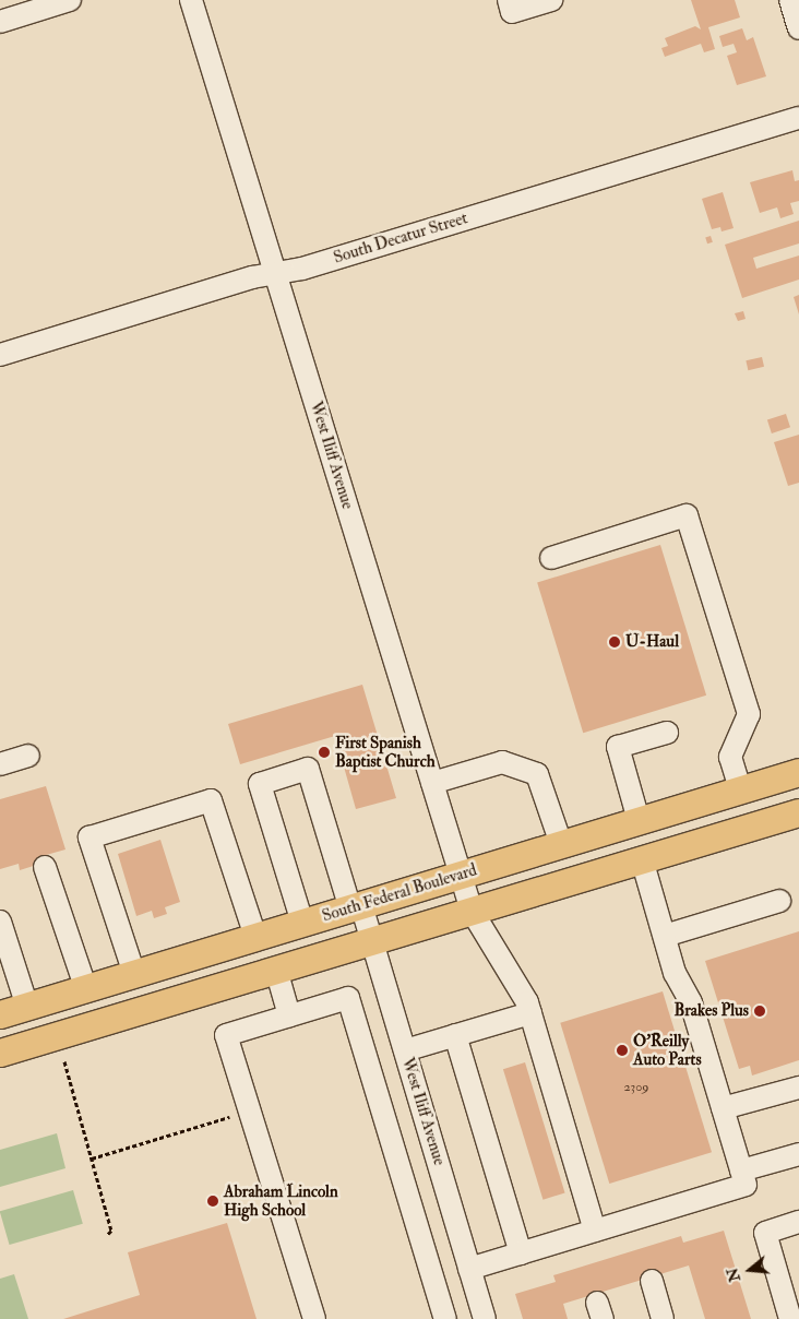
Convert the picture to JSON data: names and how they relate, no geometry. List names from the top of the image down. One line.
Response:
{"streets":{"main road":["South Federal Boulevard"],"street":["South Decatur Street","West Iliff Avenue"]},"crossings":[["South Decatur Street","West Iliff Avenue"],["West Iliff Avenue","South Federal Boulevard"]],"places":["U-Haul","First Spanish Baptist Church","Brakes Plus","O'Reilly Auto Parts","Abraham Lincoln High School"],"house_numbers":["2309"],"north":"left"}
